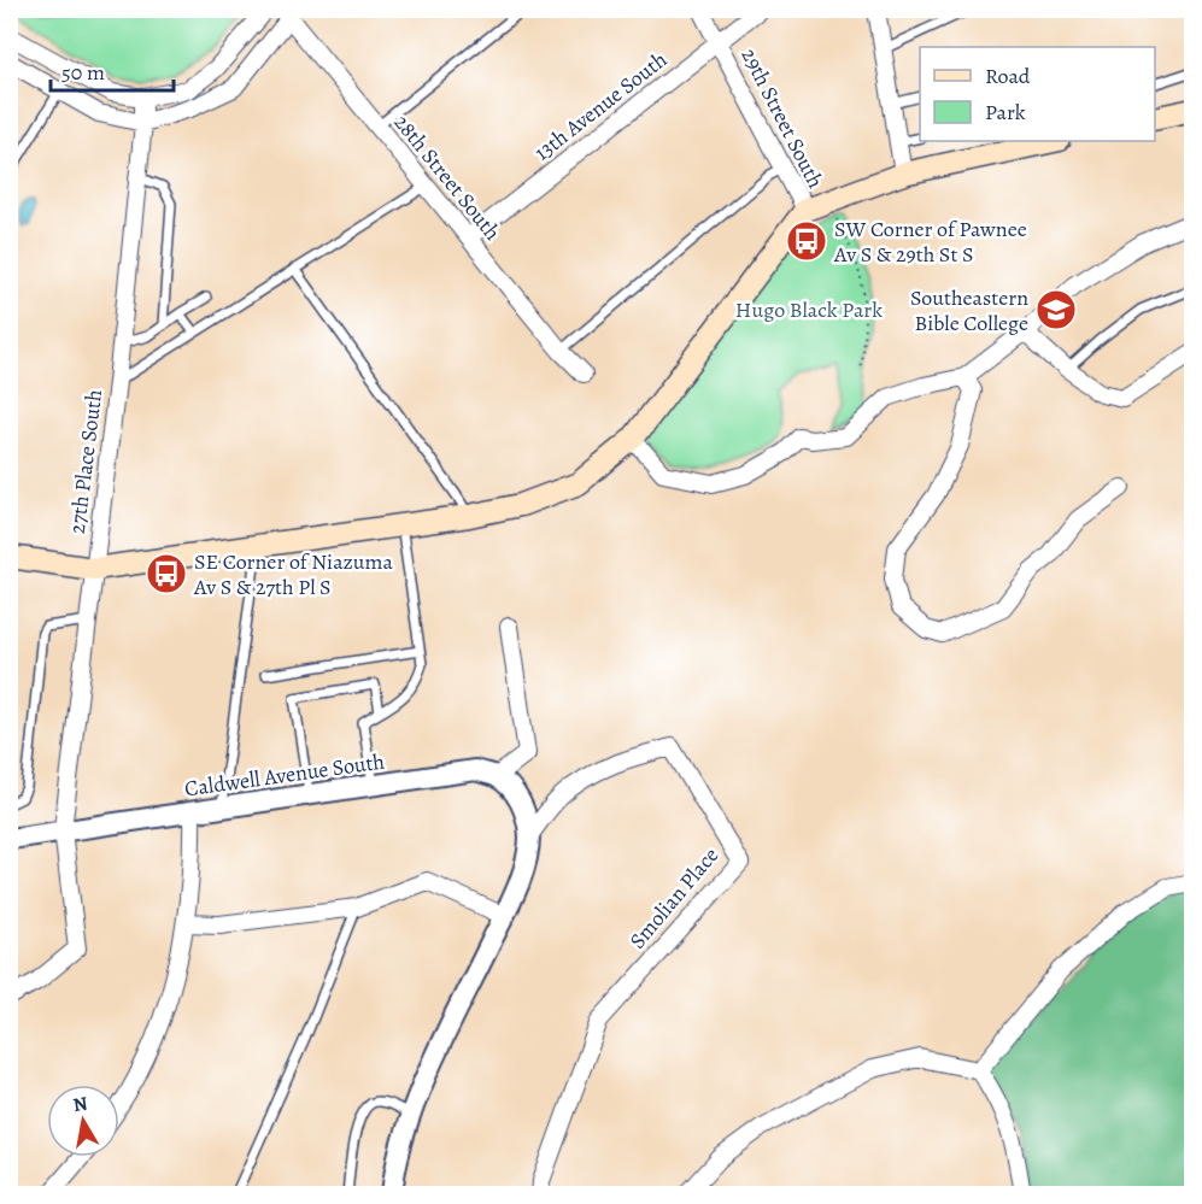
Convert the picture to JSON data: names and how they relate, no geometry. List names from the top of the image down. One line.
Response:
{"streets":{"street":["13th Avenue South","29th Street South","28th Street South","27th Place South","Caldwell Avenue South","Smolian Place"]},"crossings":[["13th Avenue South","29th Street South"],["13th Avenue South","28th Street South"],["27th Place South","Caldwell Avenue South"]],"parks":["Hugo Black Park"],"places":{"bus stop":["SW Corner of Pawnee Av S & 29th St S","SE Corner of Niazuma Av S & 27th Pl S"],"school or university":["Southeastern Bible College"]},"legend":["Road","Park"],"scale_bar":"50 m","north":"top"}
